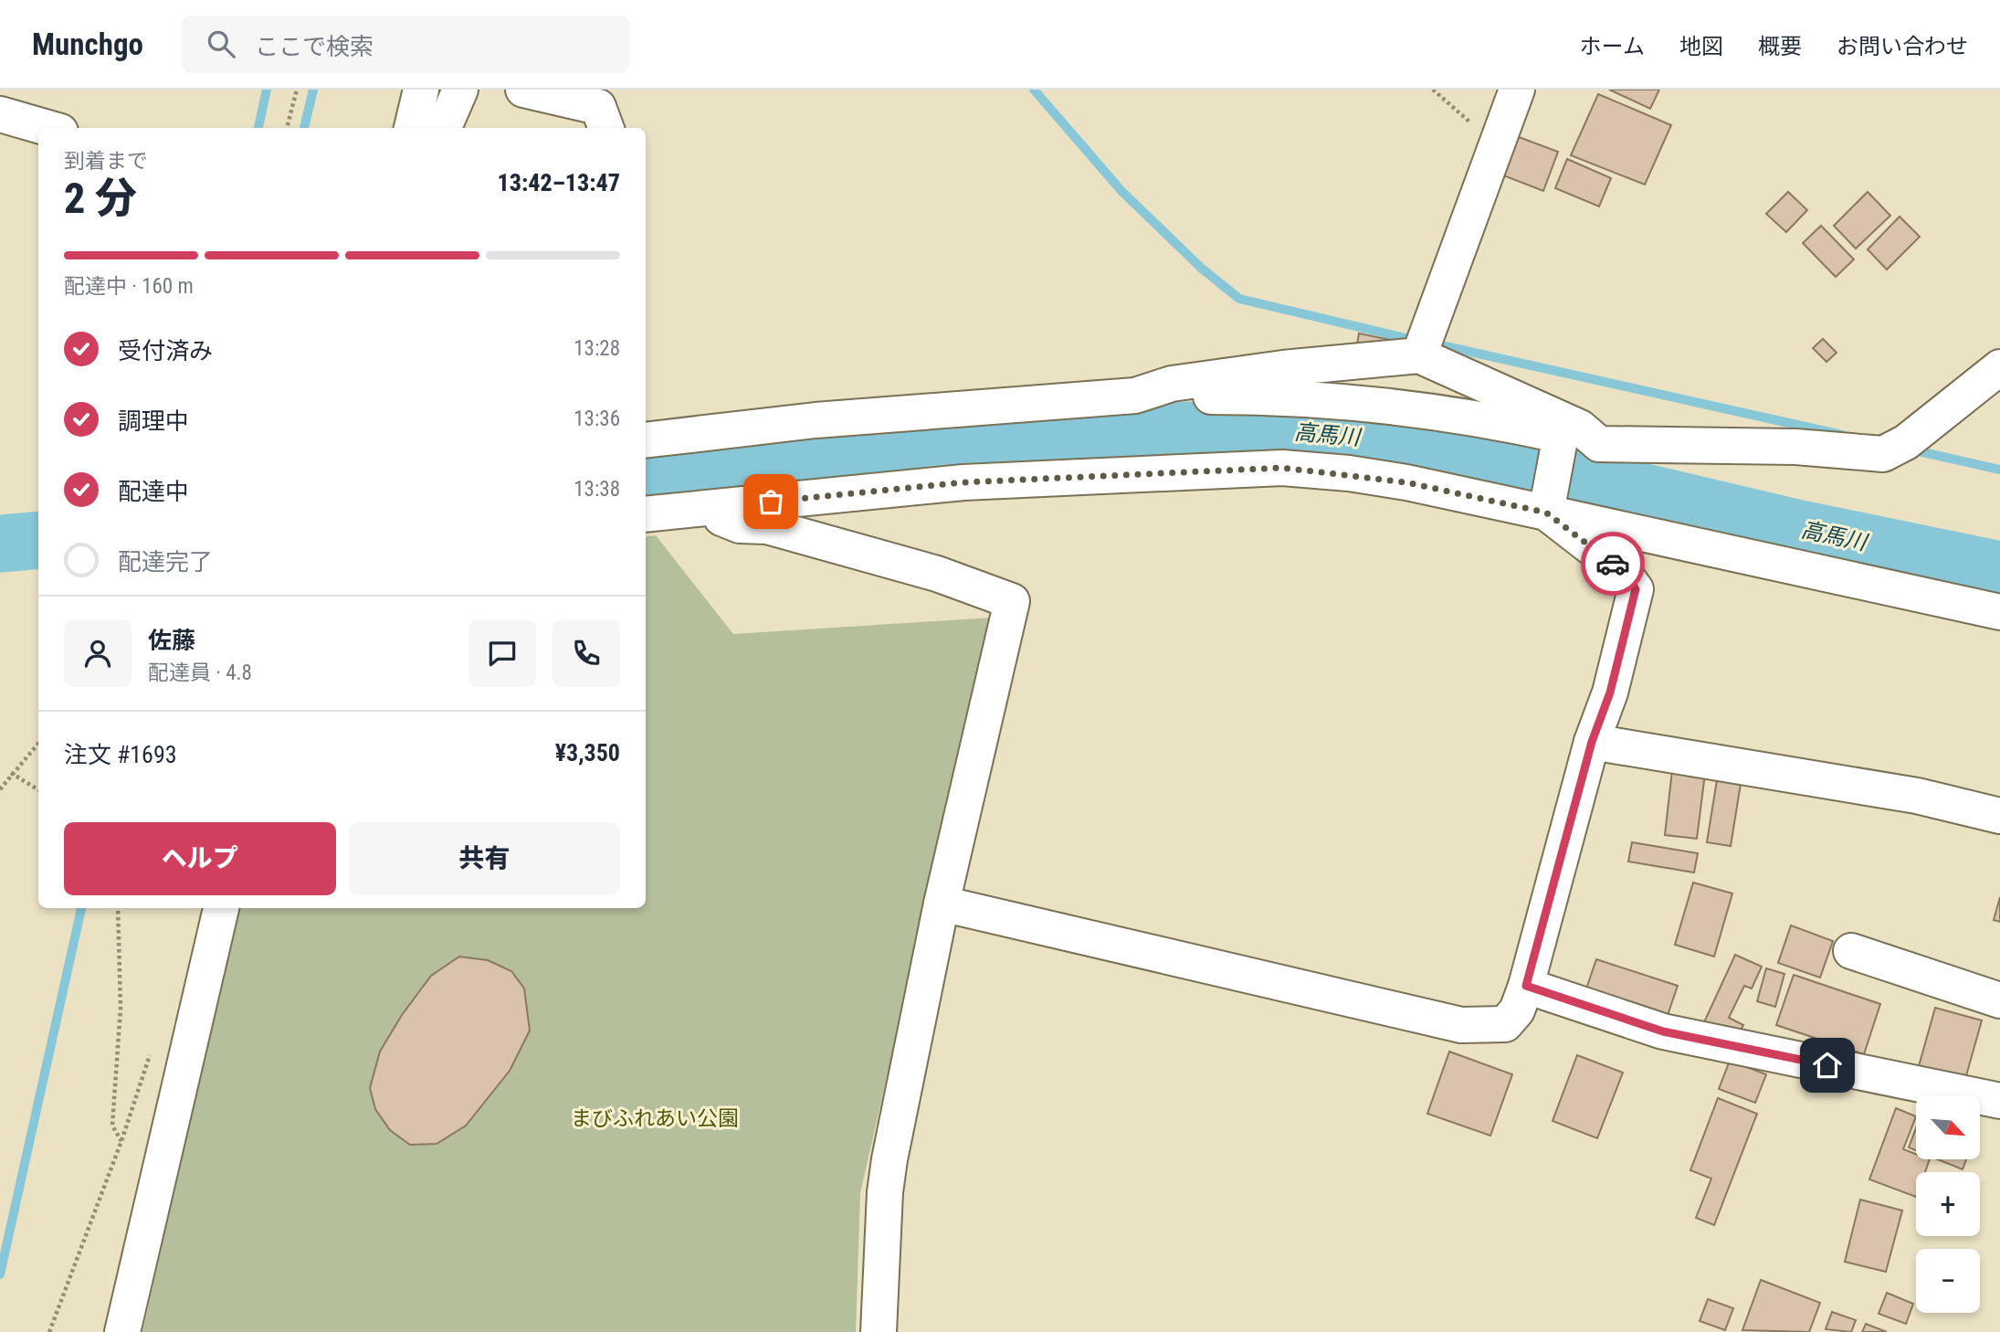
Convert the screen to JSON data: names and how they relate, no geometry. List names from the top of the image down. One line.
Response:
{"water":["高馬川"],"parks":["まびふれあい公園"],"north":"bottom right","page":{"header":"Munchgo","search":"ここで検索","nav":["ホーム","地図","概要","お問い合わせ"],"heading":["2 分","到着まで","13:42–13:47"],"panel":["佐藤","配達員 · 4.8","注文 #1693","¥3,350"],"bar":"配達中 · 160 m","list":[["受付済み","13:28"],["調理中","13:36"],["配達中","13:38"],"配達完了"],"buttons":["ヘルプ","共有"],"map_buttons":["+","−"]}}
